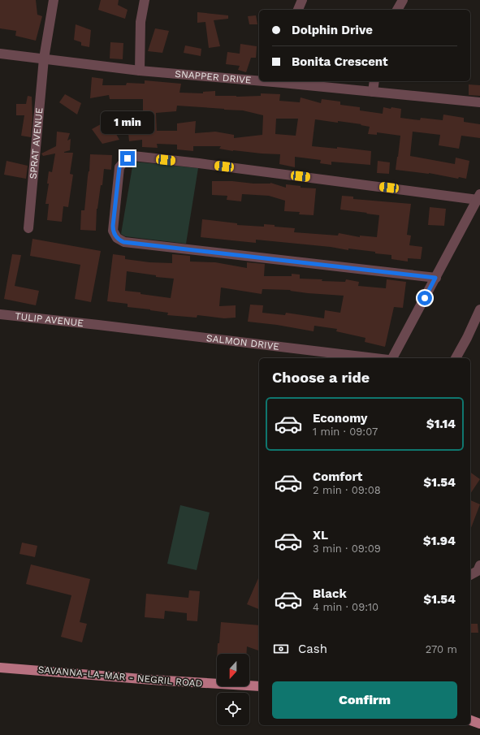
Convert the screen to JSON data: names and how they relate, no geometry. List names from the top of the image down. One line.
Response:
{"streets":{"main road":["SAVANNA-LA-MAR - NEGRIL ROAD"],"street":["SNAPPER DRIVE","SPRAT AVENUE","TULIP AVENUE","SALMON DRIVE"]},"crossings":[["SNAPPER DRIVE","SPRAT AVENUE"],["TULIP AVENUE","SALMON DRIVE"]],"north":"bottom","page":{"banner":["Dolphin Drive","Bonita Crescent"],"bubble":"1 min","heading":"Choose a ride","list":[{"name":"Economy","note":"1 min · 09:07","value":"$1.14"},{"name":"Comfort","note":"2 min · 09:08","value":"$1.54"},{"name":"XL","note":"3 min · 09:09","value":"$1.94"},{"name":"Black","note":"4 min · 09:10","value":"$1.54"}],"pay":["Cash","270 m"],"buttons":"Confirm"}}
